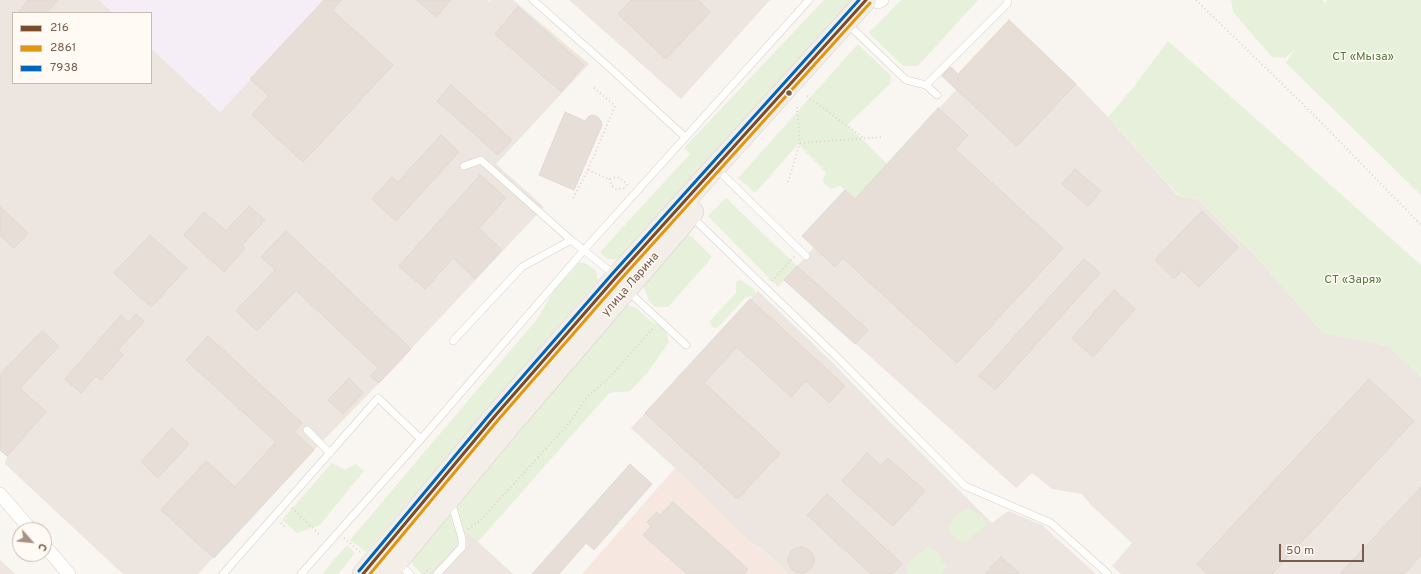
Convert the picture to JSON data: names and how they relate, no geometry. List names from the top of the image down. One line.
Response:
{"streets":{"main road":["улица Ларина"]},"parks":["СТ «Мыза»","СТ «Заря»"],"lines":["transit line 216","transit line 7938","transit line 2861"],"legend":["216","2861","7938"],"scale_bar":"50 m","north":"bottom right"}
